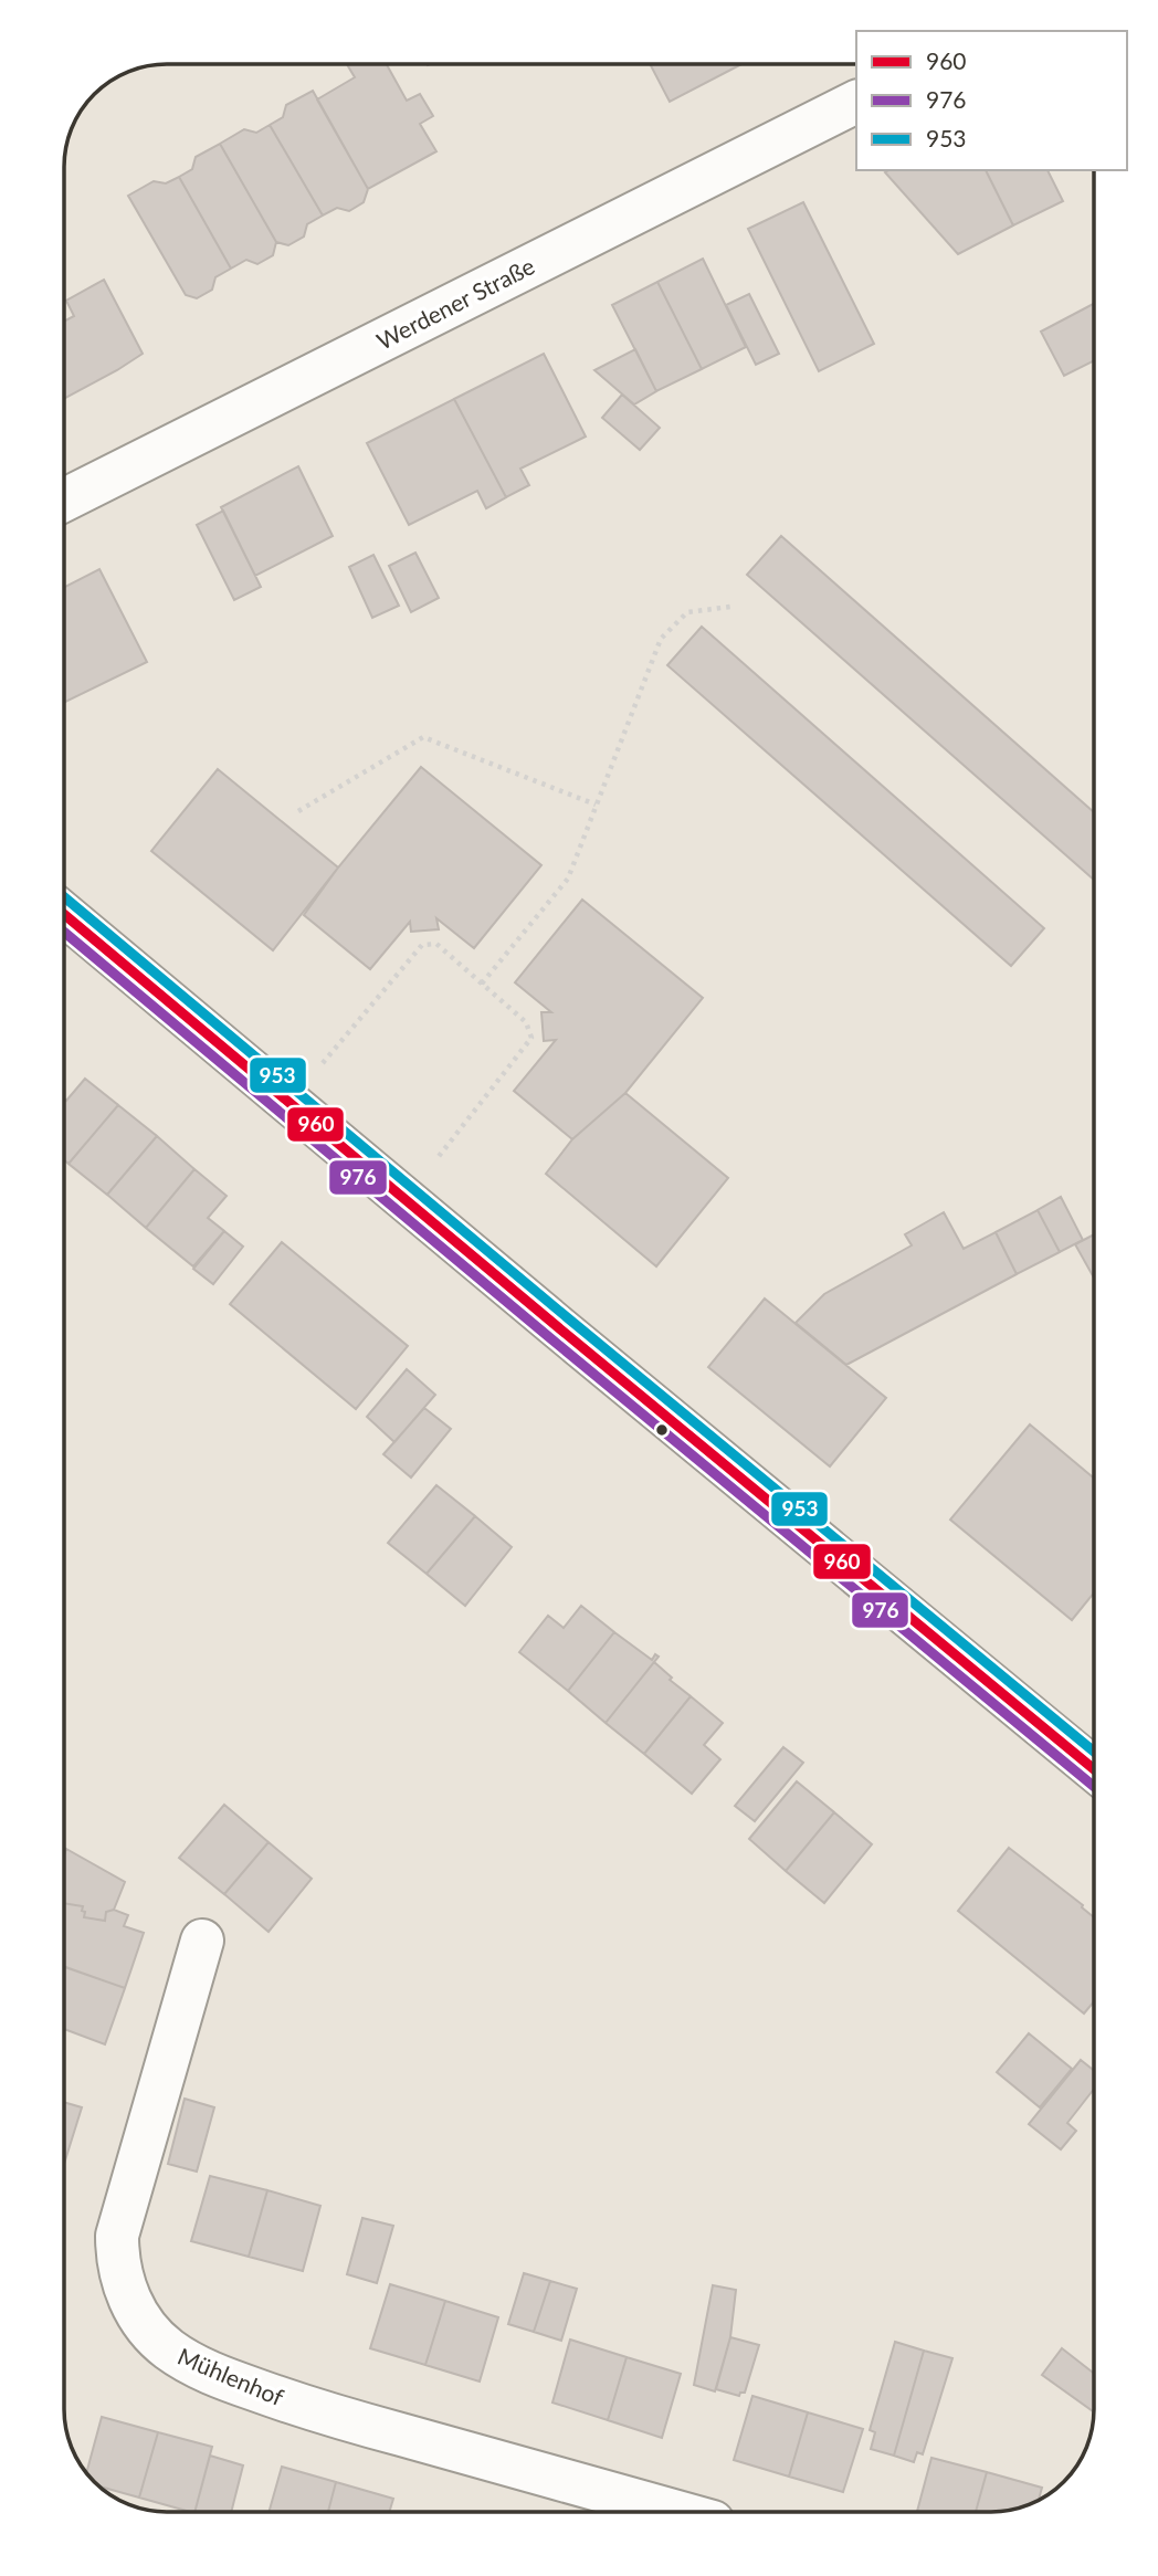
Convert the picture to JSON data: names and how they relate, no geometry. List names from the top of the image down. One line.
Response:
{"streets":{"street":["Werdener Straße","Mühlenhof"]},"lines":["transit line 953","transit line 960","transit line 976"],"legend":["960","976","953"]}
